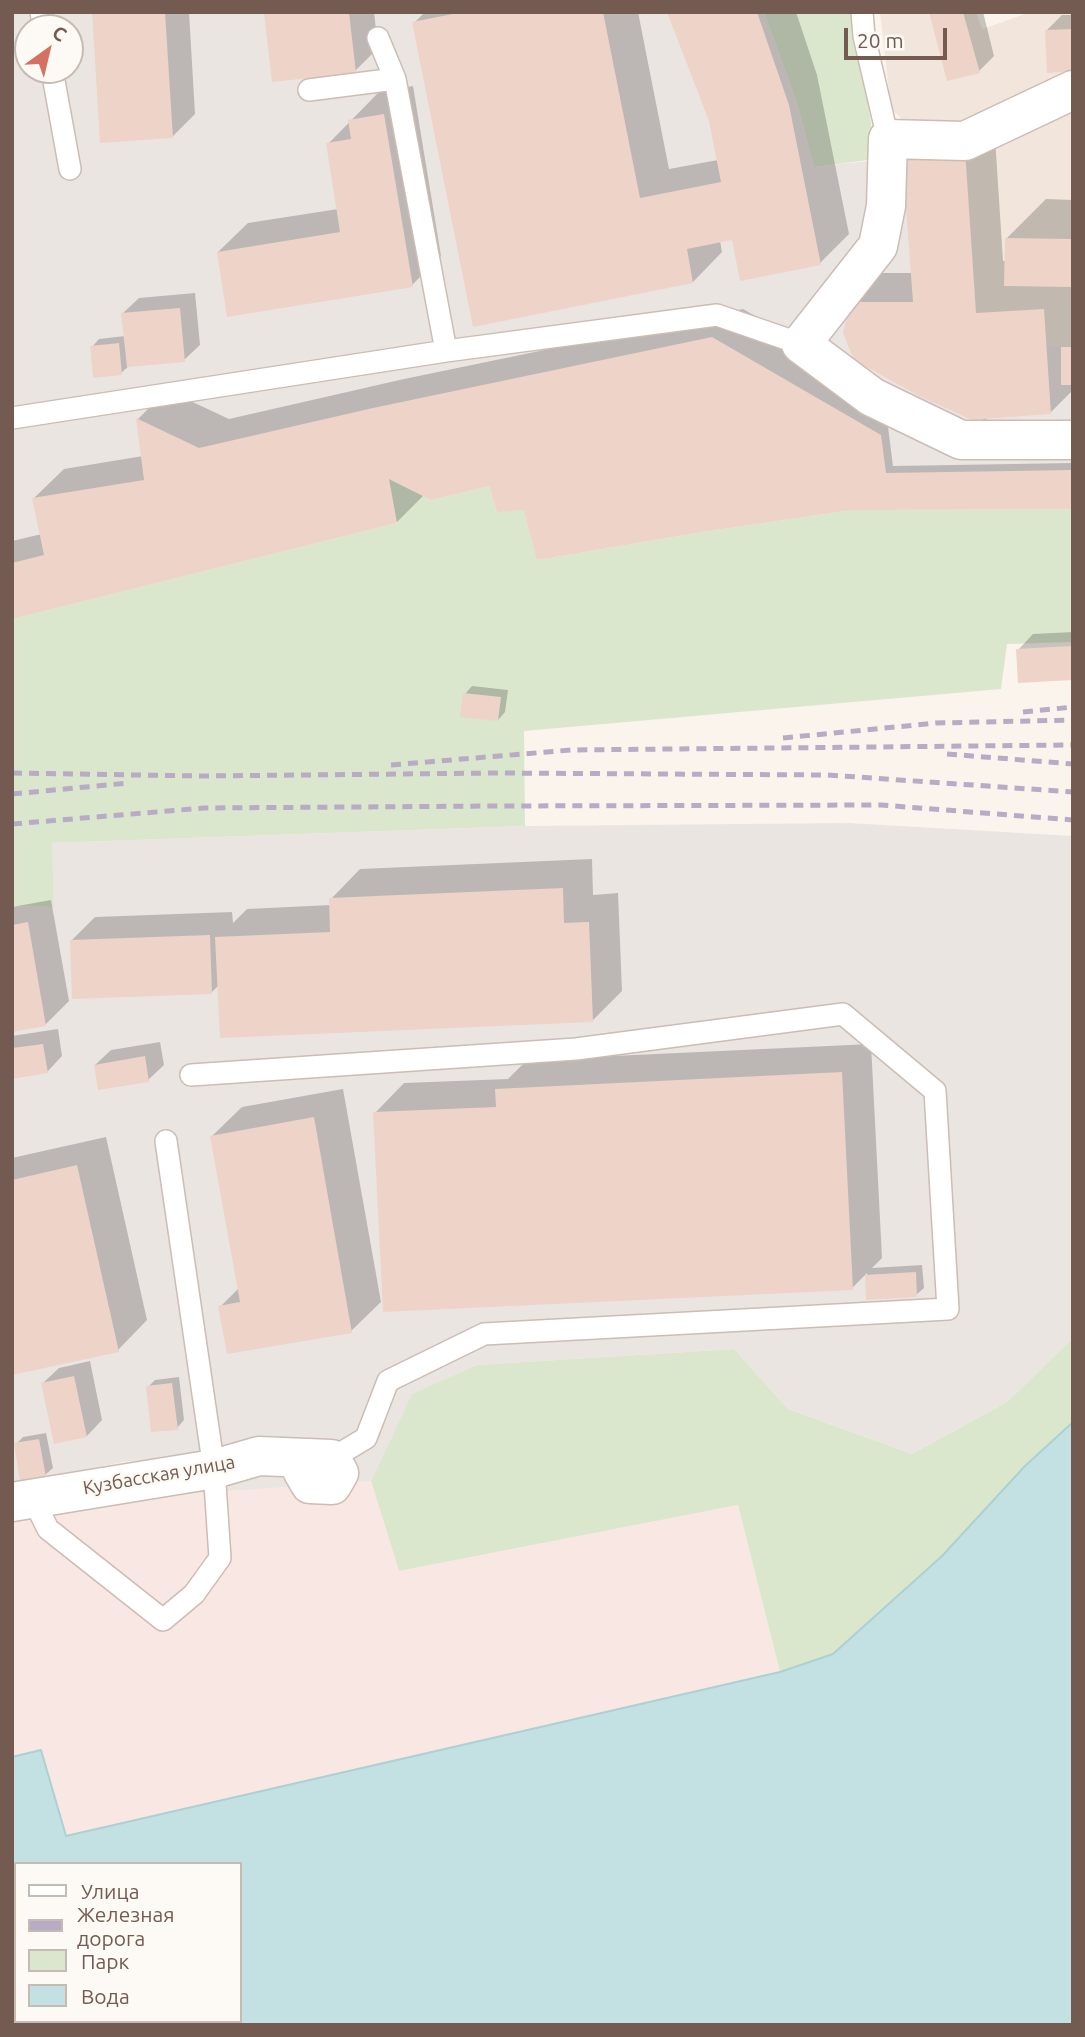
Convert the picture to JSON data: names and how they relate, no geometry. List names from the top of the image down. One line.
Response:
{"streets":{"street":["Кузбасская улица"]},"legend":["Улица","Железная дорога","Парк","Вода"],"scale_bar":"20 m","north":"top right"}
